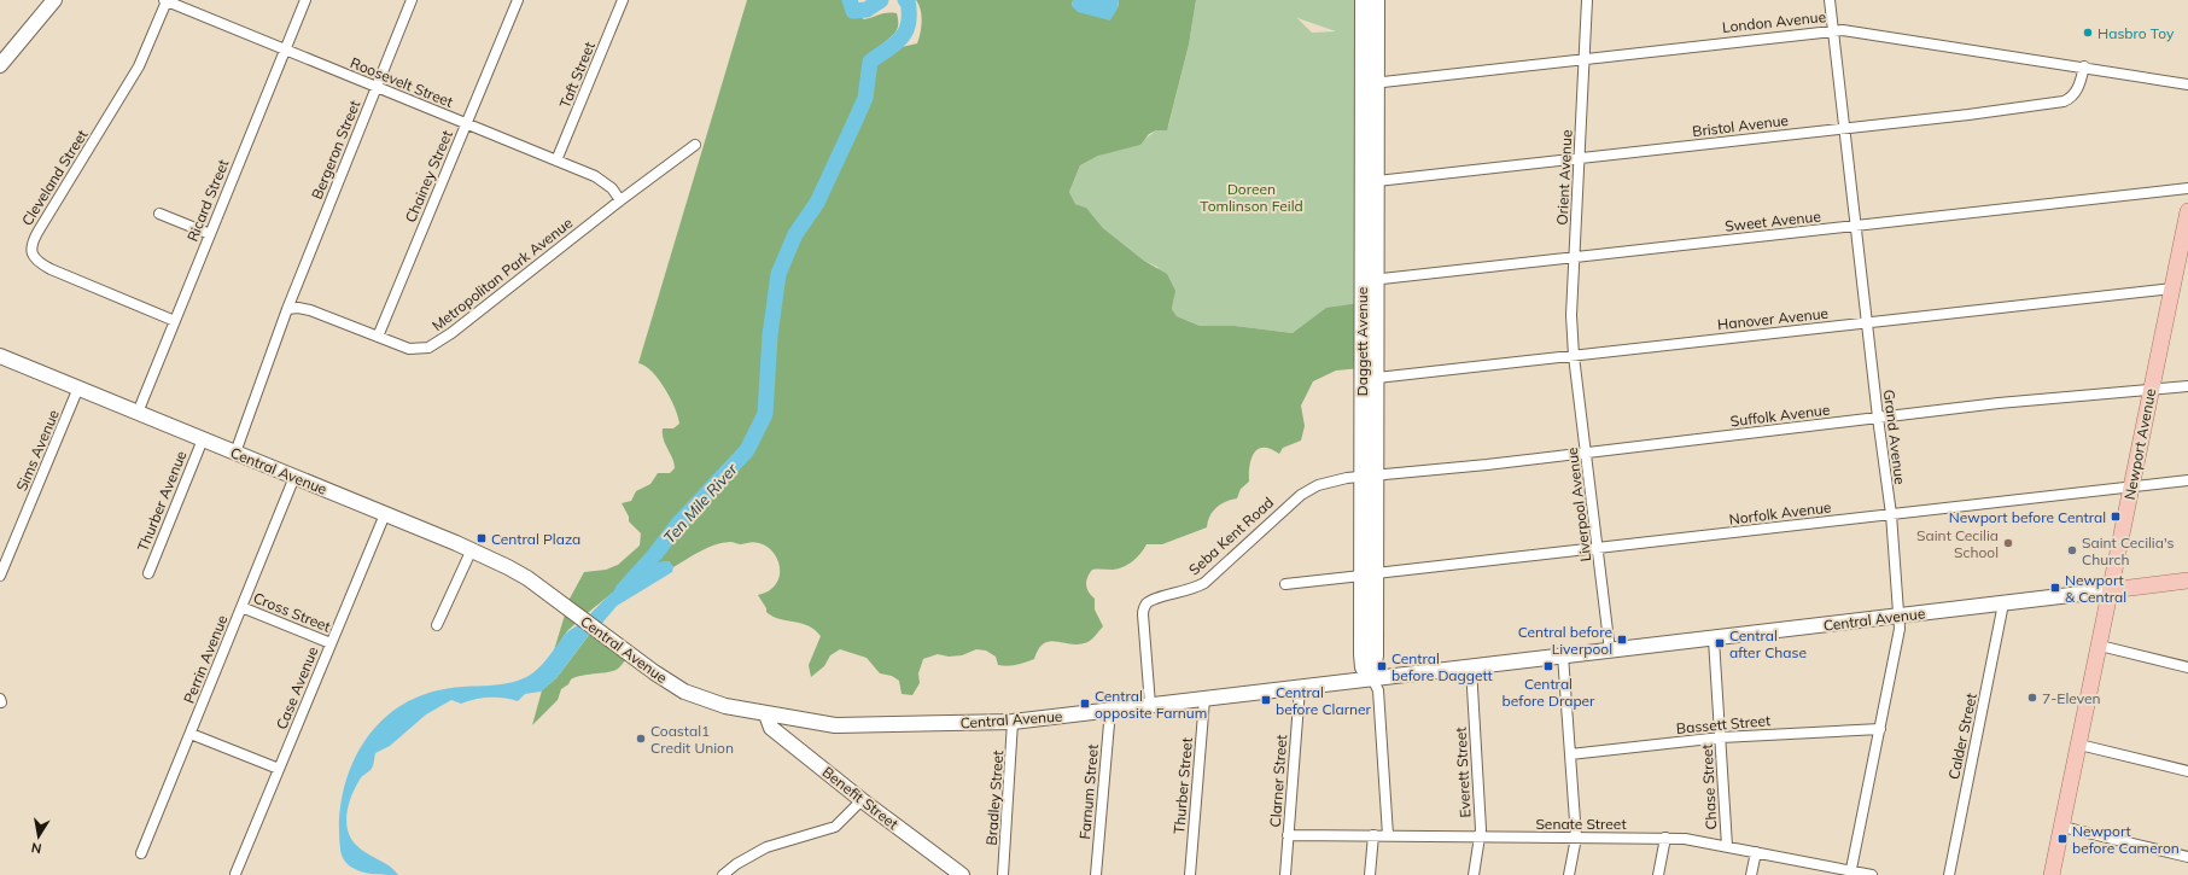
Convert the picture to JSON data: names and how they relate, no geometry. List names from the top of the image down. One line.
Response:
{"streets":{"main road":["Daggett Avenue","Newport Avenue","Central Avenue","Benefit Street"],"street":["London Avenue","Taft Street","Roosevelt Street","Bristol Avenue","Bergeron Street","Chainey Street","Cleveland Street","Orient Avenue","Ricard Street","Sweet Avenue","Metropolitan Park Avenue","Hanover Avenue","Suffolk Avenue","Grand Avenue","Sims Avenue","Thurber Avenue","Liverpool Avenue","Norfolk Avenue","Seba Kent Road","Cross Street","Perrin Avenue","Case Avenue","Bassett Street","Calder Street","Everett Street","Clarner Street","Thurber Street","Chase Street","Farnum Street","Bradley Street","Senate Street"]},"crossings":[["London Avenue","Bristol Avenue"],["London Avenue","Orient Avenue"],["London Avenue","Daggett Avenue"],["London Avenue","Grand Avenue"],["Taft Street","Roosevelt Street"],["Roosevelt Street","Bergeron Street"],["Roosevelt Street","Chainey Street"],["Roosevelt Street","Cleveland Street"],["Roosevelt Street","Ricard Street"],["Roosevelt Street","Metropolitan Park Avenue"],["Bristol Avenue","Orient Avenue"],["Bristol Avenue","Daggett Avenue"],["Bristol Avenue","Grand Avenue"],["Bergeron Street","Metropolitan Park Avenue"],["Chainey Street","Metropolitan Park Avenue"],["Cleveland Street","Ricard Street"],["Orient Avenue","Sweet Avenue"],["Orient Avenue","Hanover Avenue"],["Orient Avenue","Liverpool Avenue"],["Ricard Street","Central Avenue"],["Sweet Avenue","Daggett Avenue"],["Sweet Avenue","Grand Avenue"],["Hanover Avenue","Daggett Avenue"],["Hanover Avenue","Grand Avenue"],["Hanover Avenue","Newport Avenue"],["Hanover Avenue","Liverpool Avenue"],["Daggett Avenue","Suffolk Avenue"],["Daggett Avenue","Central Avenue"],["Daggett Avenue","Norfolk Avenue"],["Daggett Avenue","Seba Kent Road"],["Daggett Avenue","Senate Street"],["Suffolk Avenue","Grand Avenue"],["Suffolk Avenue","Newport Avenue"],["Suffolk Avenue","Liverpool Avenue"],["Suffolk Avenue","Seba Kent Road"],["Grand Avenue","Central Avenue"],["Grand Avenue","Norfolk Avenue"],["Grand Avenue","Bassett Street"],["Grand Avenue","Senate Street"],["Newport Avenue","Central Avenue"],["Newport Avenue","Norfolk Avenue"],["Sims Avenue","Central Avenue"],["Central Avenue","Thurber Avenue"],["Central Avenue","Liverpool Avenue"],["Central Avenue","Seba Kent Road"],["Central Avenue","Perrin Avenue"],["Central Avenue","Case Avenue"],["Central Avenue","Calder Street"],["Central Avenue","Everett Street"],["Central Avenue","Clarner Street"],["Central Avenue","Thurber Street"],["Central Avenue","Chase Street"],["Central Avenue","Farnum Street"],["Central Avenue","Benefit Street"],["Central Avenue","Bradley Street"],["Liverpool Avenue","Norfolk Avenue"],["Cross Street","Perrin Avenue"],["Cross Street","Case Avenue"],["Bassett Street","Chase Street"],["Everett Street","Senate Street"],["Clarner Street","Senate Street"],["Chase Street","Senate Street"]],"water":["Ten Mile River"],"parks":["Doreen Tomlinson Feild"],"places":{"other":["Hasbro Toy","Saint Cecilia School","Saint Cecilia's Church","7-Eleven","Coastal1 Credit Union"],"transit":["Newport before Central","Central Plaza","Newport & Central","Central before Liverpool","Central after Chase","Central before Daggett","Central before Draper","Central before Clarner","Central opposite Farnum","Newport before Cameron"]},"north":"bottom"}
